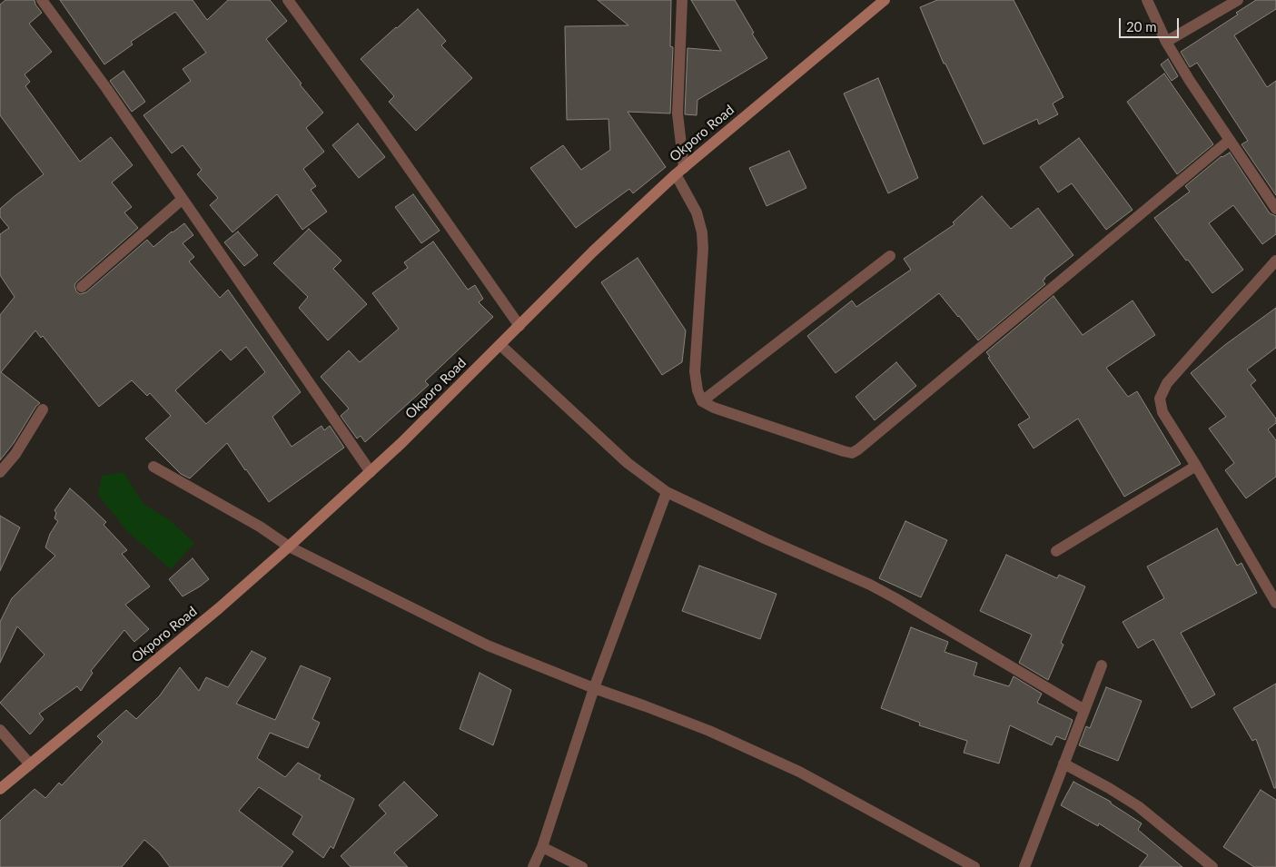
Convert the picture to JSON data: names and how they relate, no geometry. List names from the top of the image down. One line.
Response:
{"streets":{"main road":["Okporo Road"]},"scale_bar":"20 m"}
